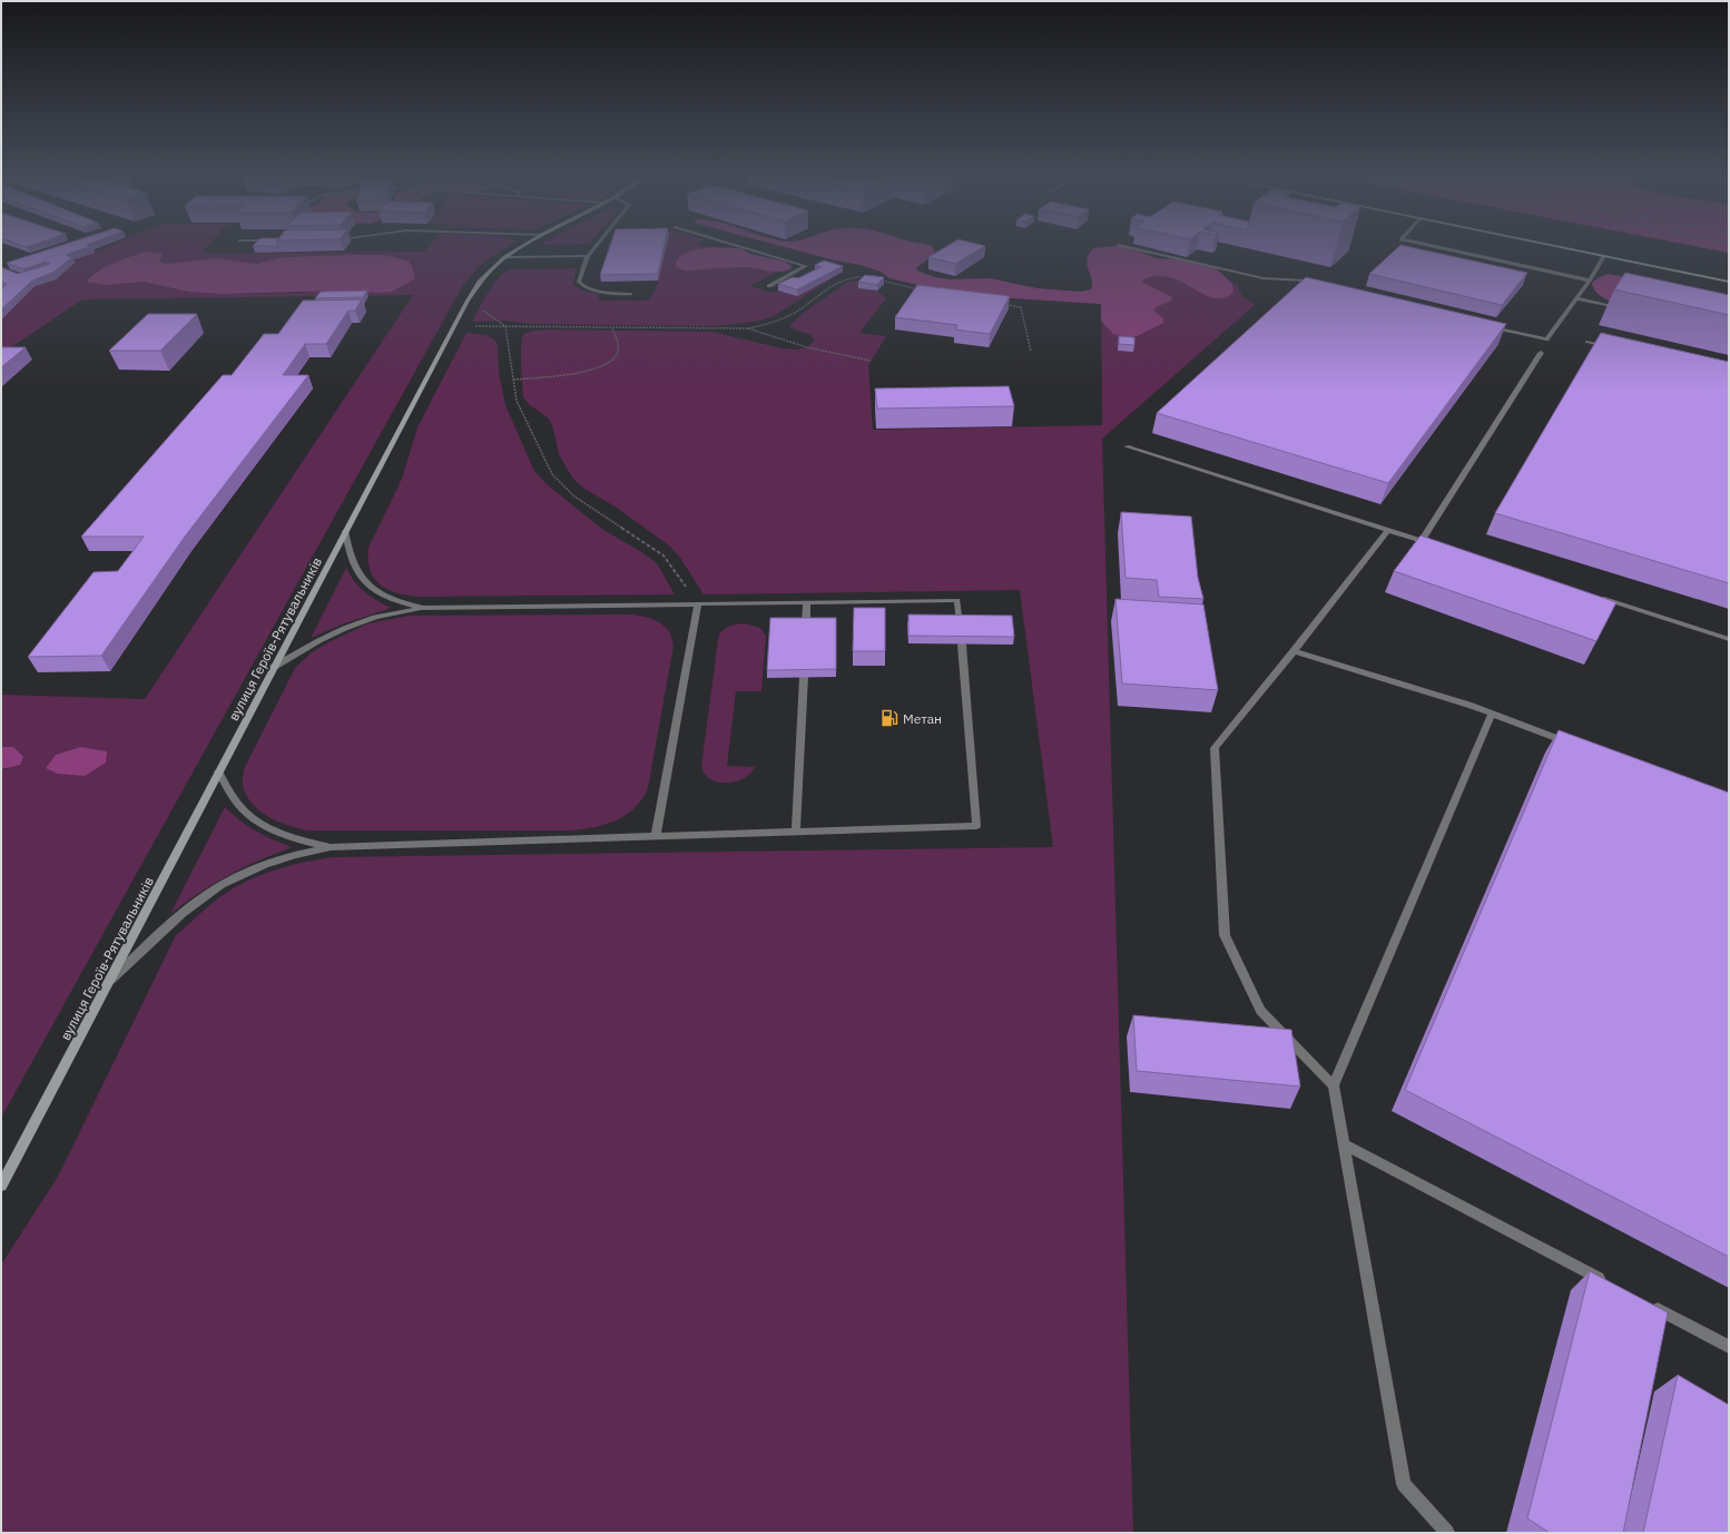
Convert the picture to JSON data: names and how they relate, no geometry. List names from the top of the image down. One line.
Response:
{"streets":{"street":["вулиця Героїв-Рятувальників"]},"places":{"fuel station":["Метан"]}}
